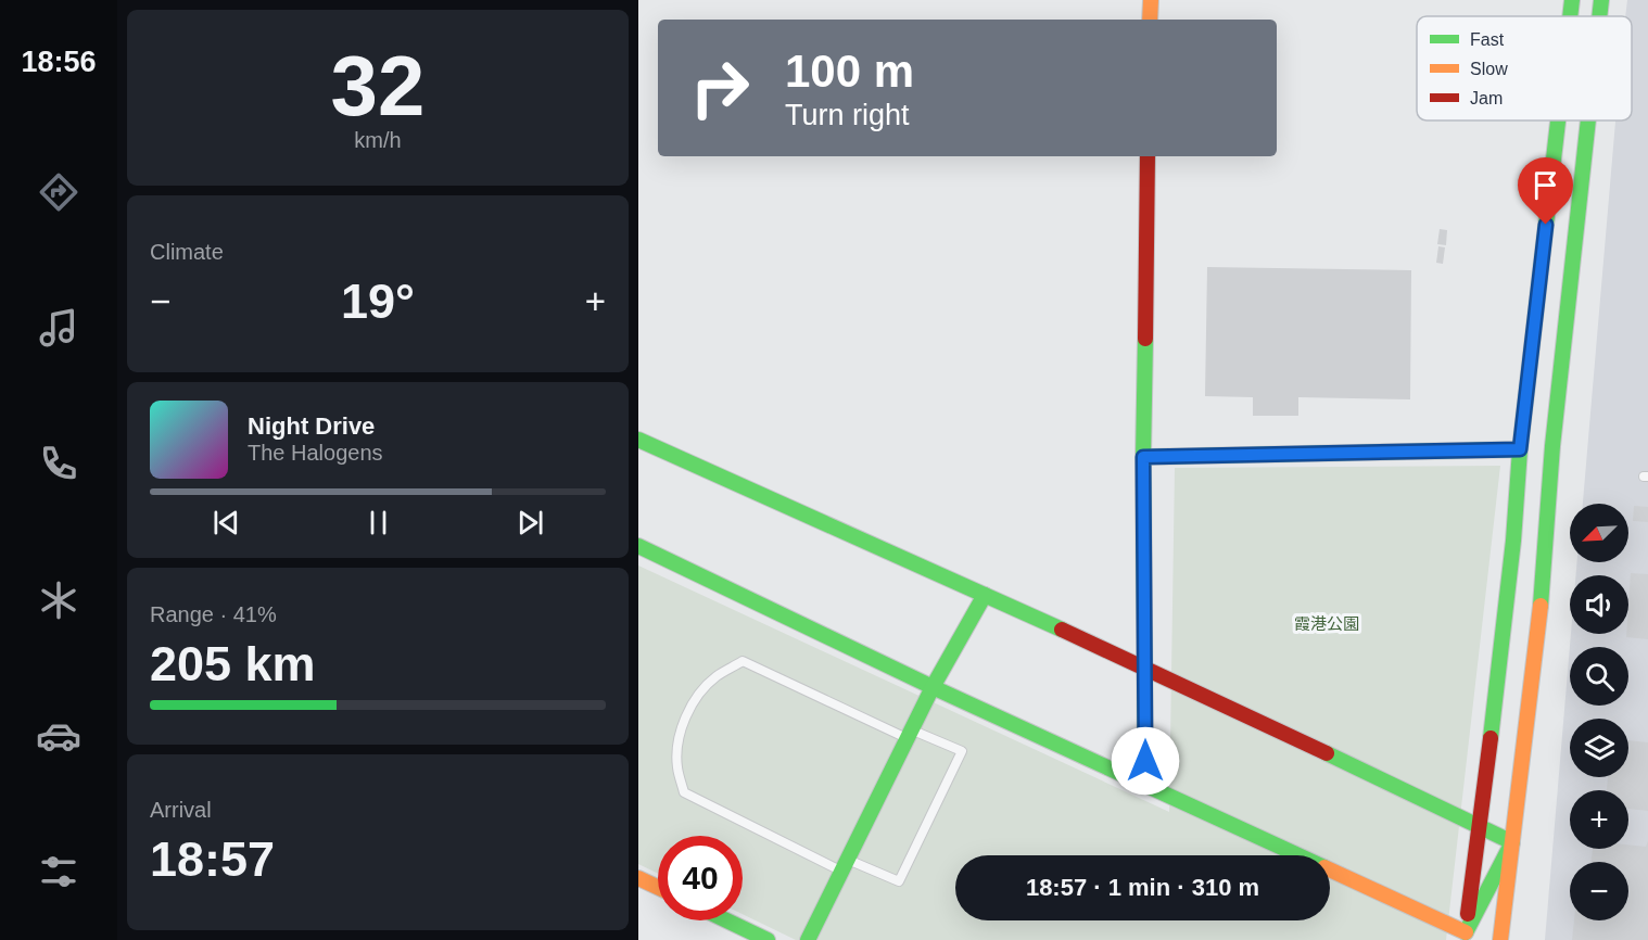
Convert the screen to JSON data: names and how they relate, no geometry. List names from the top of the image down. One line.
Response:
{"parks":["霞港公園"],"legend":["Fast","Slow","Jam"],"north":"bottom left","page":{"tabs":"18:56","tile":[["32","km/h"],"Climate",["Range · 41%","205 km"],["Arrival","18:57"]],"turn":["100 m","Turn right"],"heat":["−","19°","+"],"song":["Night Drive","The Halogens"],"map_buttons":["+","−"],"limit":"40","trip":"18:57 · 1 min · 310 m"}}
